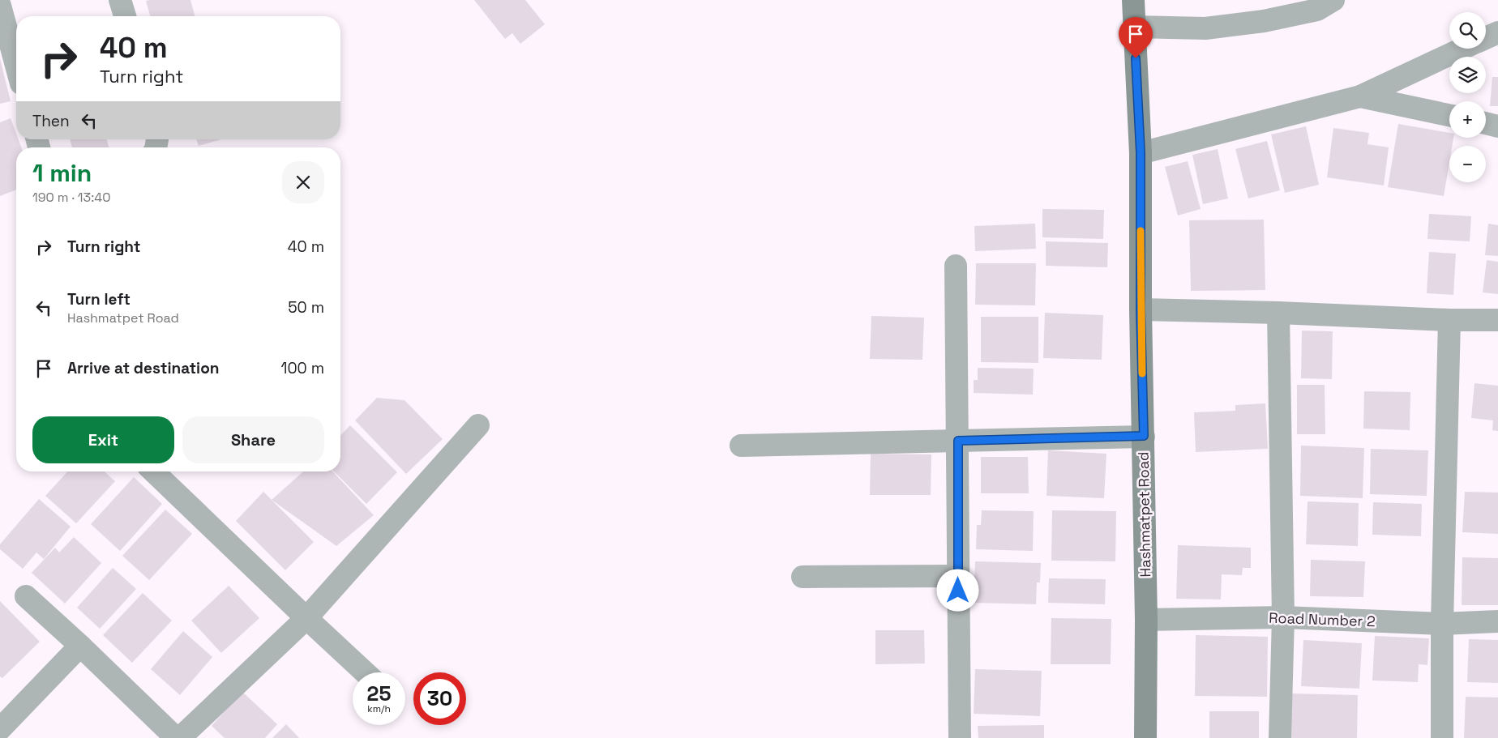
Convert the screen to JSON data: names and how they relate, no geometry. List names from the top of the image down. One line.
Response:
{"streets":{"main road":["Hashmatpet Road"],"street":["Road Number 2"]},"crossings":[["Hashmatpet Road","Road Number 2"]],"page":{"map_buttons":["+","−"],"turn":["40 m","Turn right"],"then":"Then","heading":["1 min","190 m · 13:40"],"list":[{"name":"Turn right","value":"40 m"},{"name":"Turn left","note":"Hashmatpet Road","value":"50 m"},{"name":"Arrive at destination","value":"100 m"}],"buttons":["Exit","Share"],"speed":"25 km/h","limit":"30"}}
